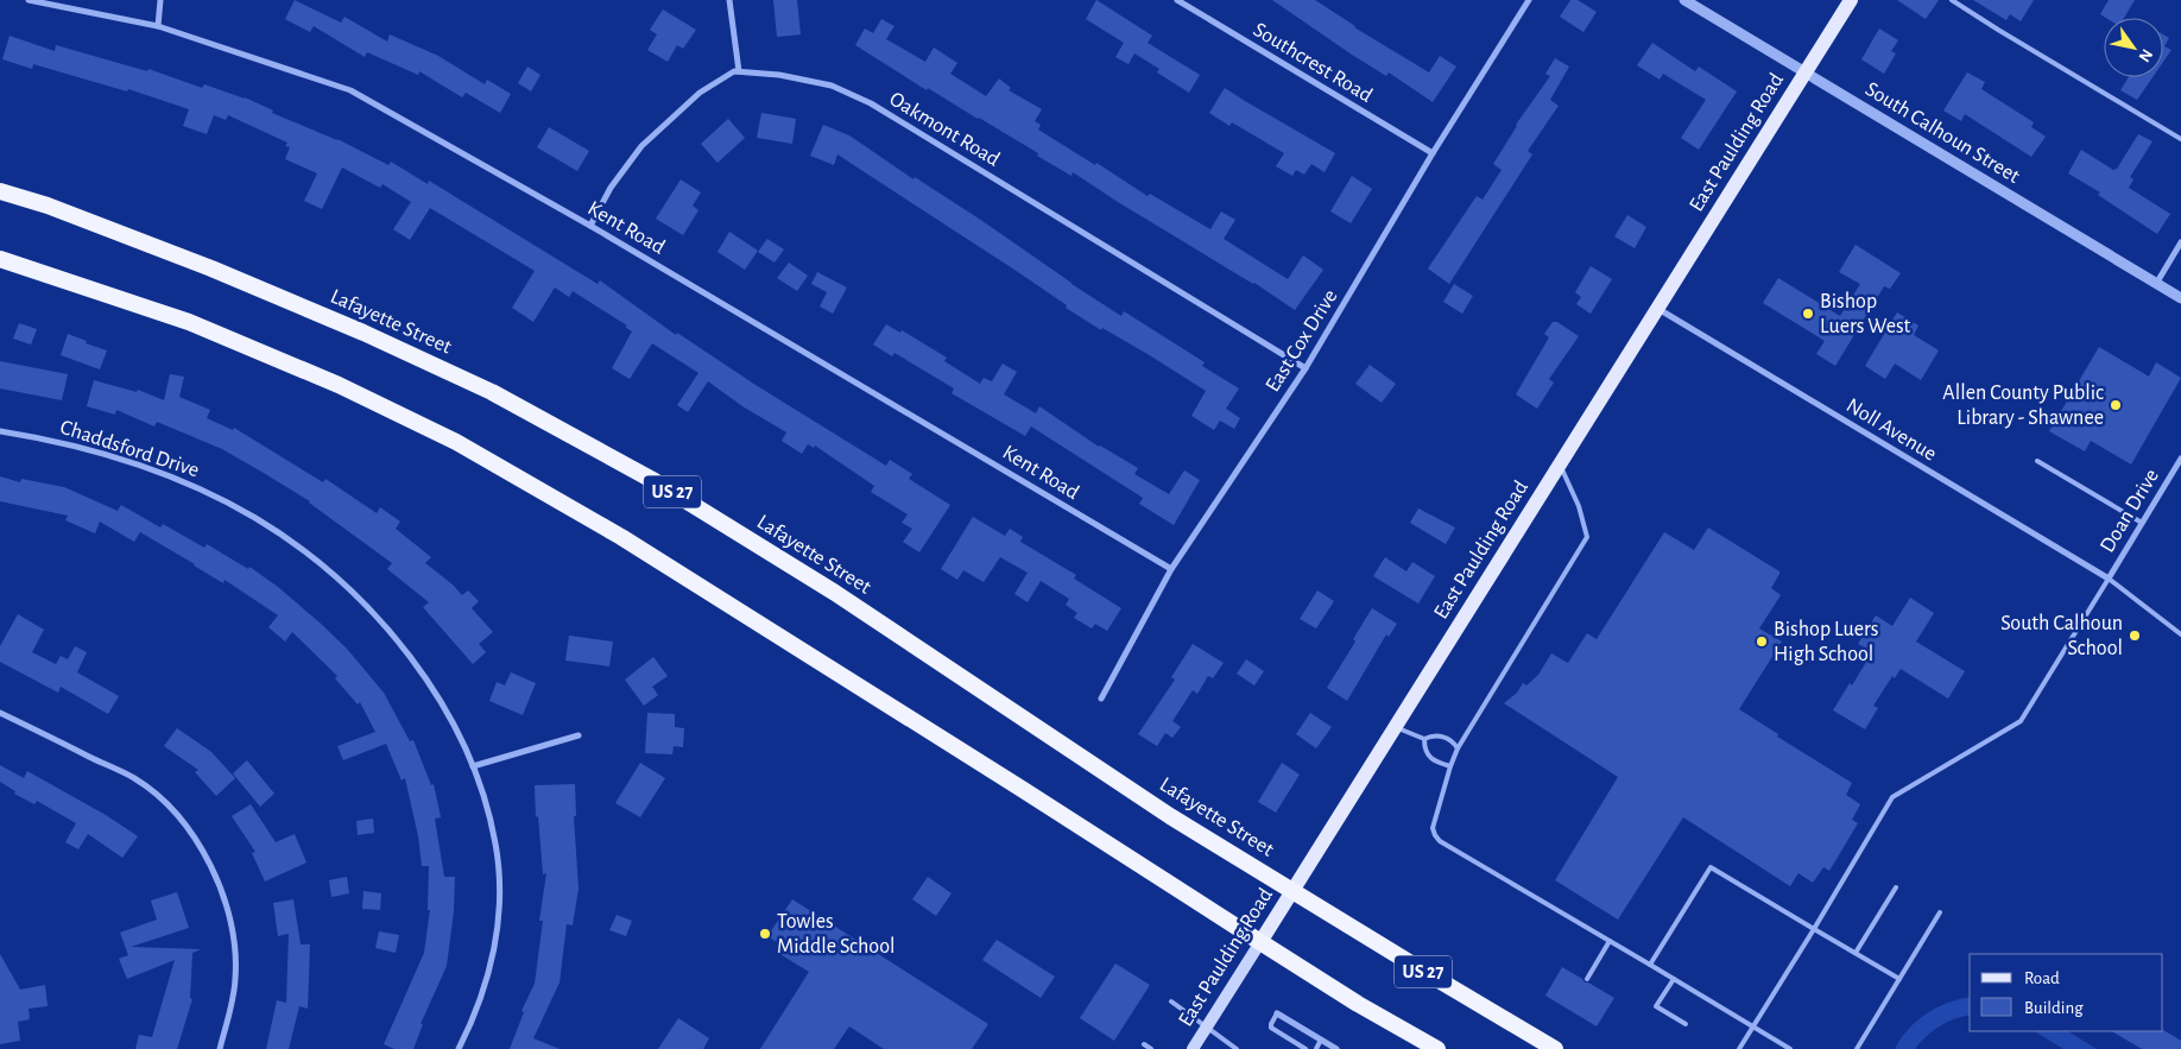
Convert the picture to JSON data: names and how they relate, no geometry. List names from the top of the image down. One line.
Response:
{"streets":{"highway":["Lafayette Street","US 27"],"main road":["East Paulding Road"],"street":["Southcrest Road","Oakmont Road","South Calhoun Street","Kent Road","East Cox Drive","Noll Avenue","Chaddsford Drive","Doan Drive"]},"crossings":[["Southcrest Road","East Cox Drive"],["Oakmont Road","East Cox Drive"],["South Calhoun Street","East Paulding Road"],["East Paulding Road","Lafayette Street"],["East Paulding Road","Noll Avenue"],["Kent Road","East Cox Drive"],["Noll Avenue","Doan Drive"]],"places":["Bishop Luers West","Allen County Public Library - Shawnee","South Calhoun School","Bishop Luers High School","Towles Middle School"],"legend":["Road","Building"],"north":"bottom right"}
